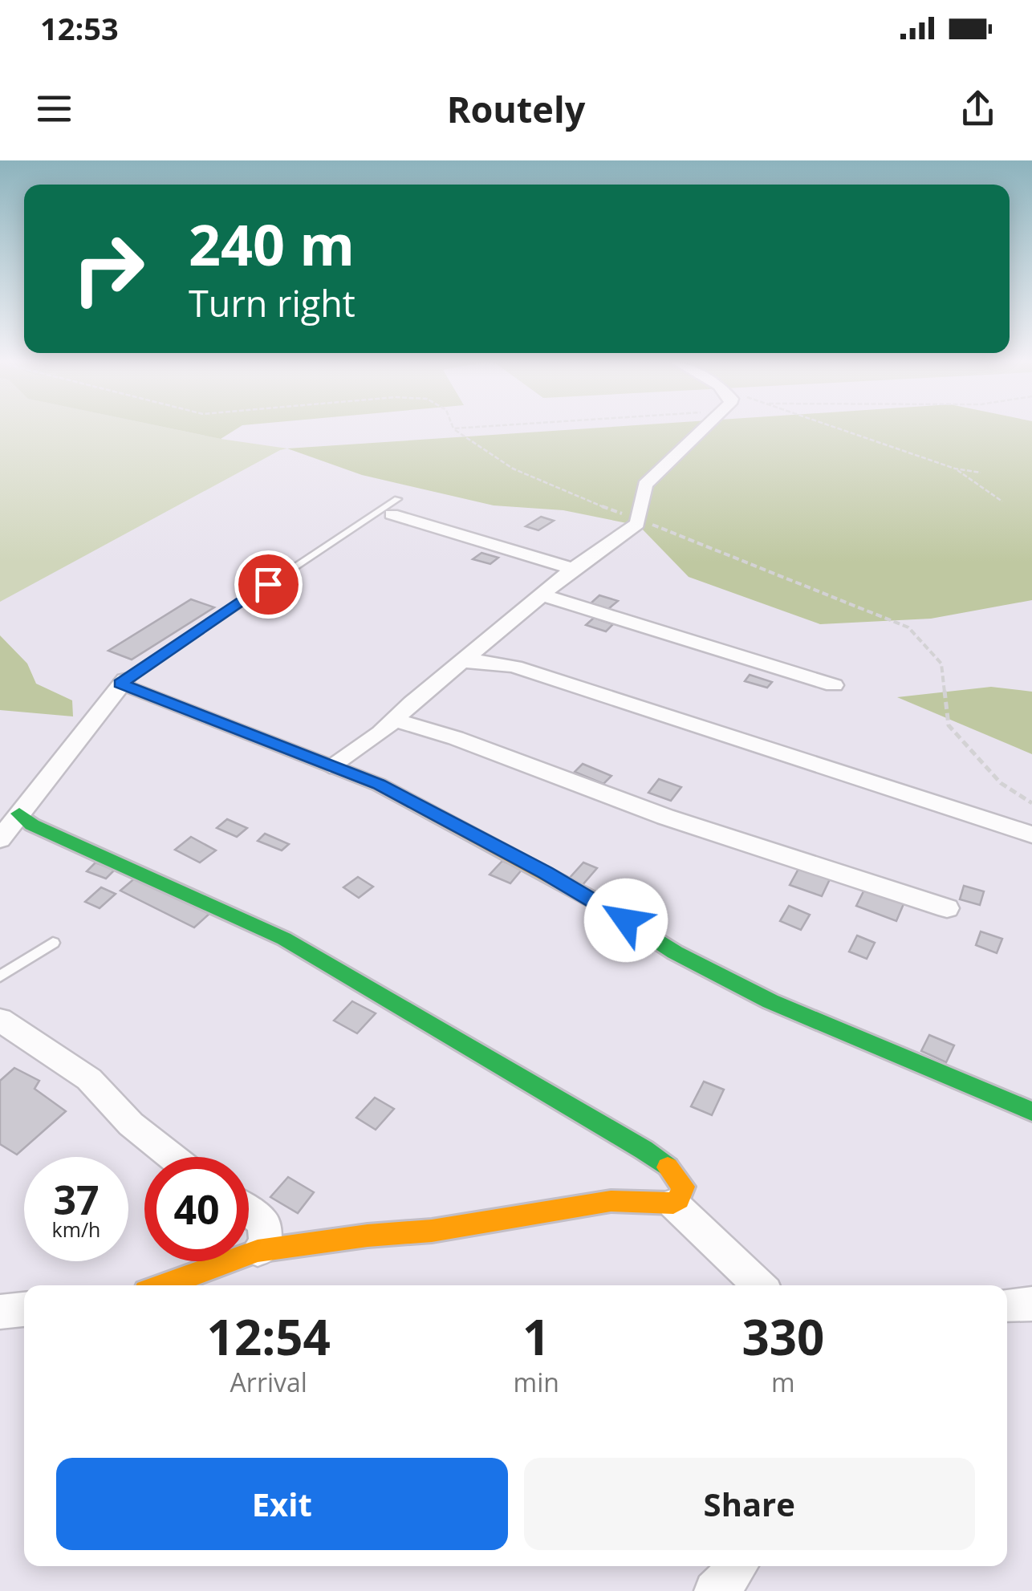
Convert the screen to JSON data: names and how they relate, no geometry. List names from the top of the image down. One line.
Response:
{"page":{"status":"12:53","header":"Routely","turn":["240 m","Turn right"],"speed":"37 km/h","limit":"40","eta":["12:54","Arrival","1","min","330","m"],"buttons":["Exit","Share"]}}
